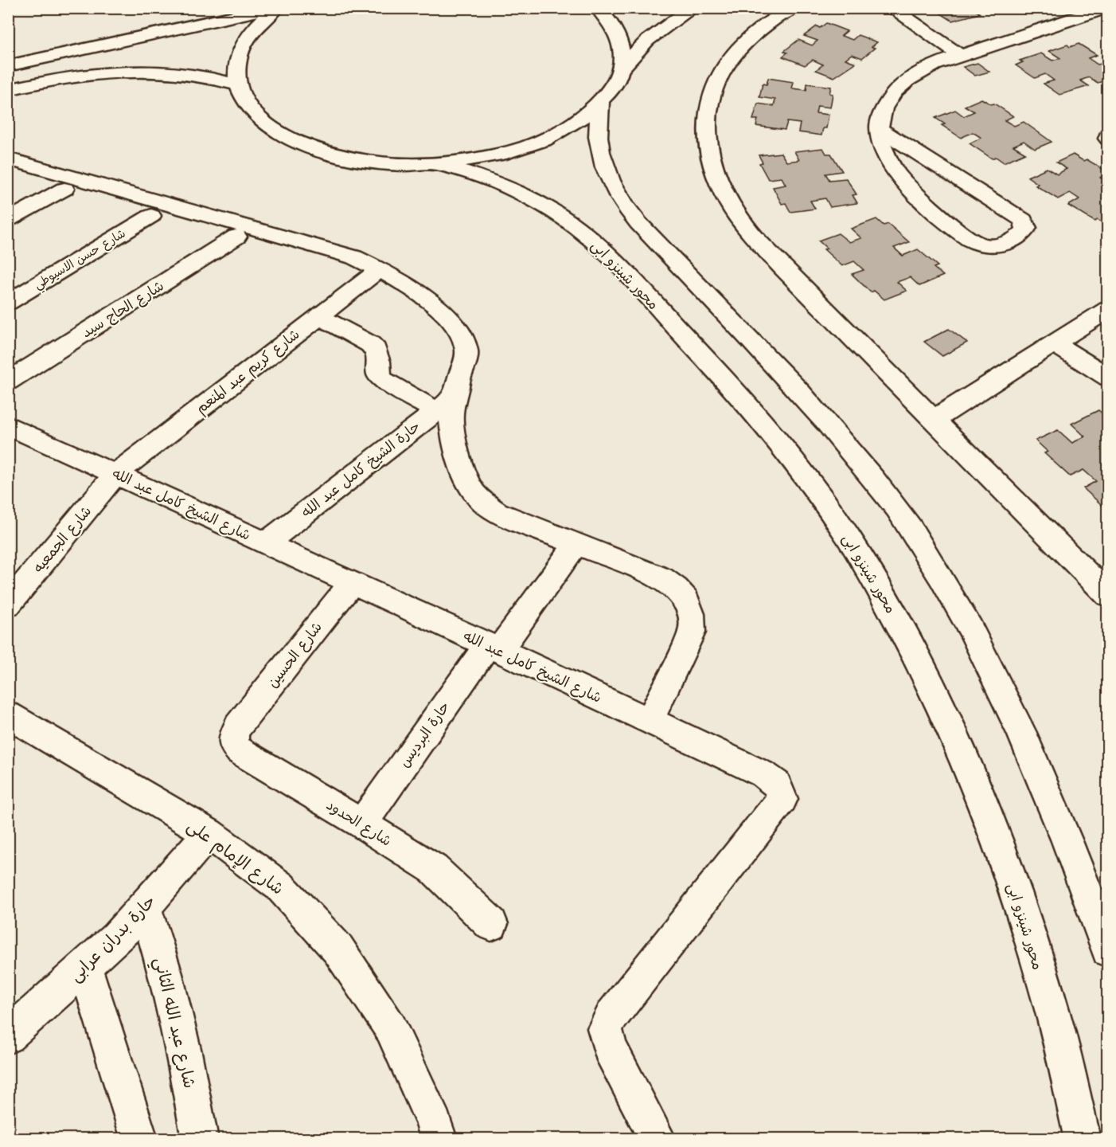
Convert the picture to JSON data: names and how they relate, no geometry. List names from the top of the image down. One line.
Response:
{"streets":{"street":["شارع حسن الاسيوطي","محور شينزو ابى","شارع الحاج سيد","شارع كريم عبد المنعم","حارة الشيخ كامل عبد الله","شارع الشيخ كامل عبد الله","شارع الجمعيه","شارع الحسين","حارة البرديس","شارع الحدود","شارع الإمام على","حارة بدران عرابى","شارع عبد الله الثاني"]},"crossings":[["شارع كريم عبد المنعم","شارع الشيخ كامل عبد الله"],["شارع كريم عبد المنعم","شارع الجمعيه"],["حارة الشيخ كامل عبد الله","شارع الشيخ كامل عبد الله"],["شارع الشيخ كامل عبد الله","شارع الجمعيه"],["شارع الشيخ كامل عبد الله","شارع الحسين"],["شارع الشيخ كامل عبد الله","حارة البرديس"],["شارع الحسين","شارع الحدود"],["حارة البرديس","شارع الحدود"],["شارع الإمام على","حارة بدران عرابى"],["حارة بدران عرابى","شارع عبد الله الثاني"]]}
